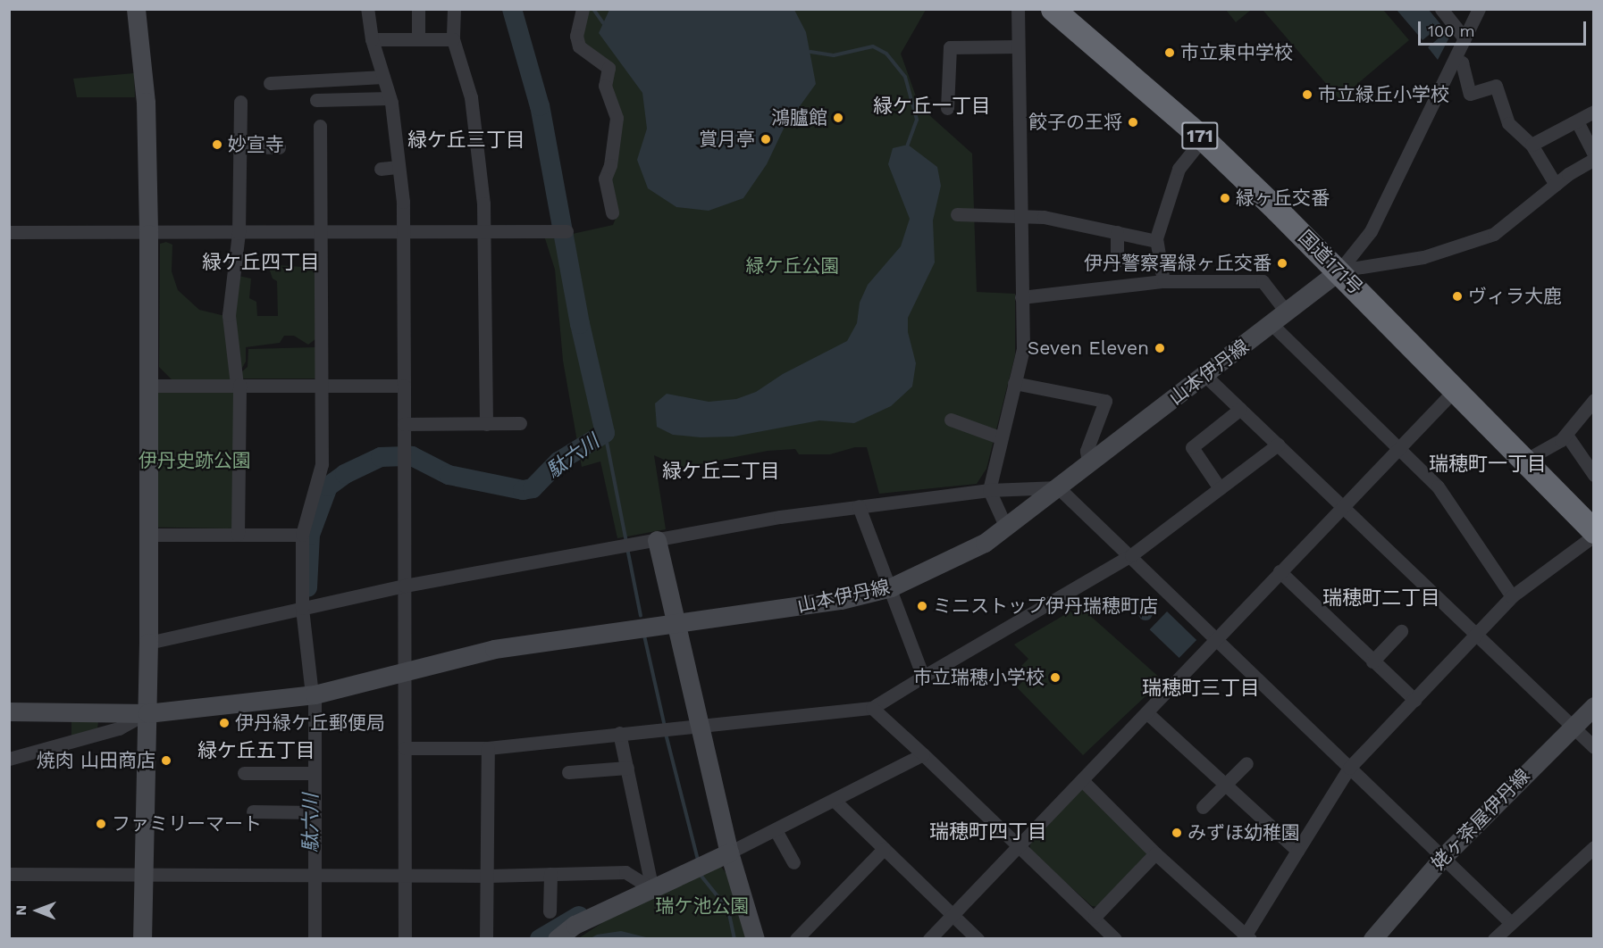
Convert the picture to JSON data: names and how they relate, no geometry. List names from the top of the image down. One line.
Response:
{"streets":{"highway":["171","国道171号"],"street":["山本伊丹線","姥ヶ茶屋伊丹線"]},"crossings":[["国道171号","山本伊丹線"]],"districts":["緑ケ丘一丁目","緑ケ丘三丁目","緑ケ丘四丁目","瑞穂町一丁目","緑ケ丘二丁目","瑞穂町二丁目","瑞穂町三丁目","緑ケ丘五丁目","瑞穂町四丁目"],"water":["駄六川"],"parks":["緑ケ丘公園","伊丹史跡公園","瑞ケ池公園"],"places":["市立東中学校","市立緑丘小学校","鴻臚館","餃子の王将","賞月亭","妙宣寺","緑ヶ丘交番","伊丹警察署緑ヶ丘交番","ヴィラ大鹿","Seven Eleven","ミニストップ伊丹瑞穂町店","市立瑞穂小学校","伊丹緑ケ丘郵便局","焼肉 山田商店","ファミリーマート","みずほ幼稚園"],"scale_bar":"100 m","north":"left"}
